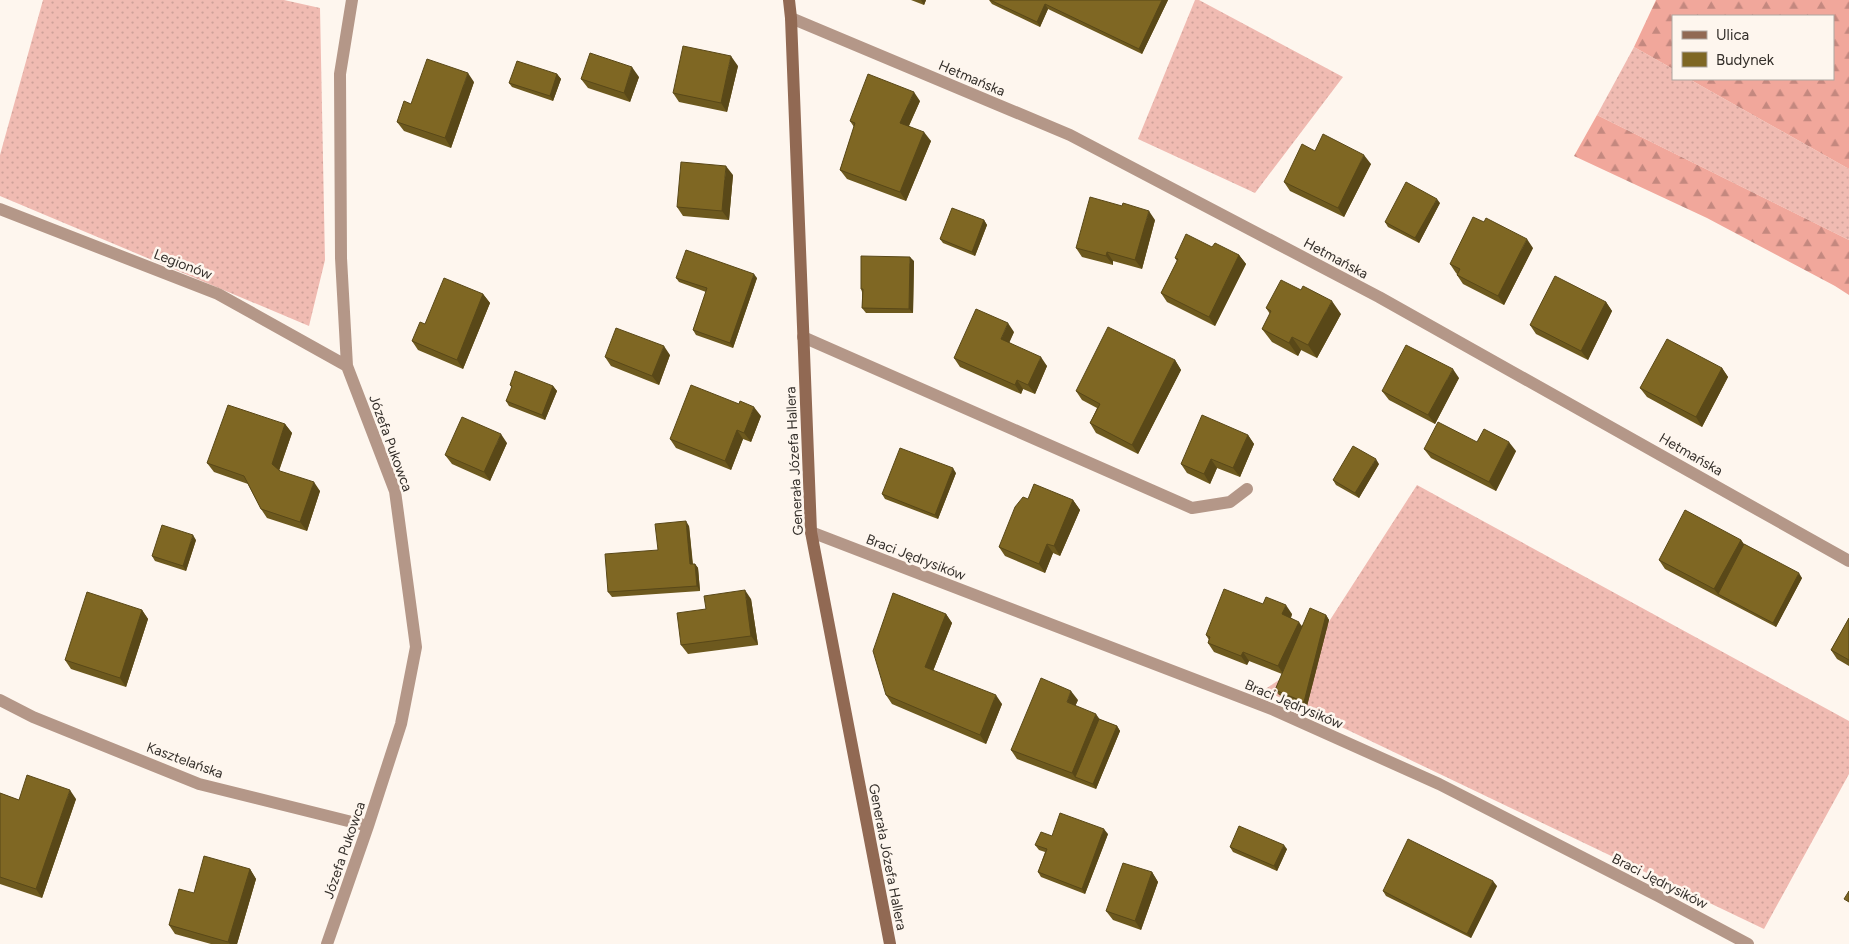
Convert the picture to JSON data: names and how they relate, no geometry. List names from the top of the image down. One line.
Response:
{"streets":{"street":["Hetmańska","Legionów","Józefa Pukowca","Generała Józefa Hallera","Braci Jędrysików","Kasztelańska"]},"crossings":[["Hetmańska","Generała Józefa Hallera"],["Legionów","Józefa Pukowca"],["Józefa Pukowca","Kasztelańska"],["Generała Józefa Hallera","Braci Jędrysików"]],"legend":["Ulica","Budynek"]}
